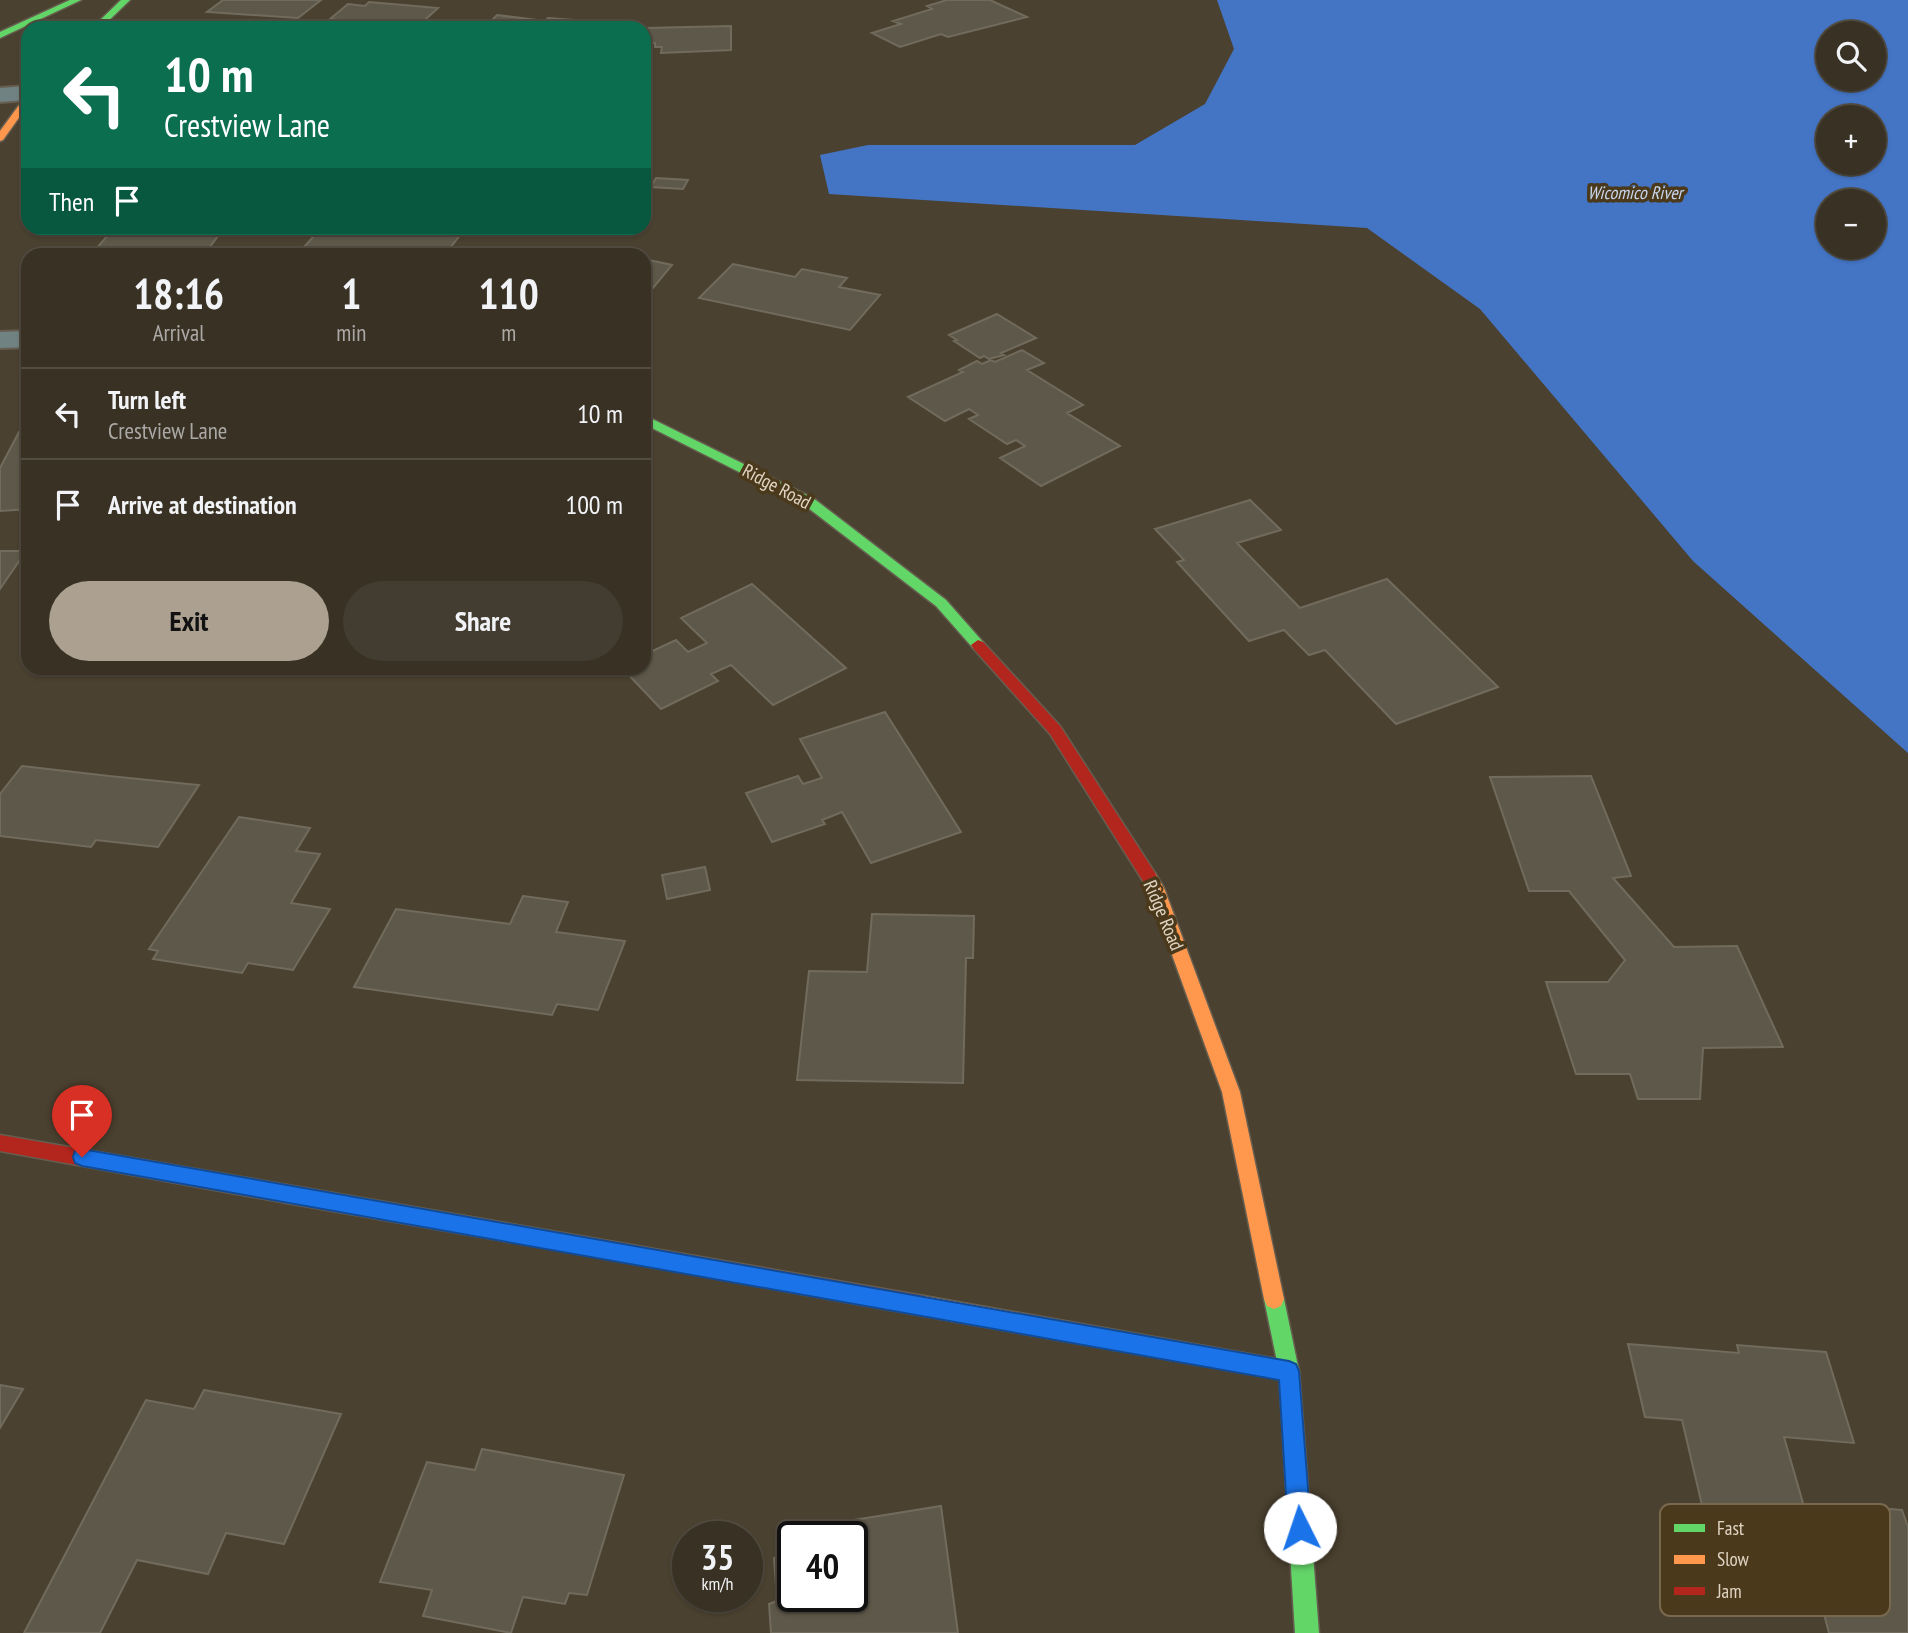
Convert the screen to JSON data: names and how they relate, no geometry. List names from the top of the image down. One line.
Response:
{"streets":{"street":["Ridge Road"]},"water":["Wicomico River"],"legend":["Fast","Slow","Jam"],"page":{"map_buttons":["+","−"],"turn":["10 m","Crestview Lane"],"then":"Then","eta":["18:16","Arrival","1","min","110","m"],"list":[{"name":"Turn left","note":"Crestview Lane","value":"10 m"},{"name":"Arrive at destination","value":"100 m"}],"buttons":["Exit","Share"],"speed":"35 km/h","limit":"40"}}
